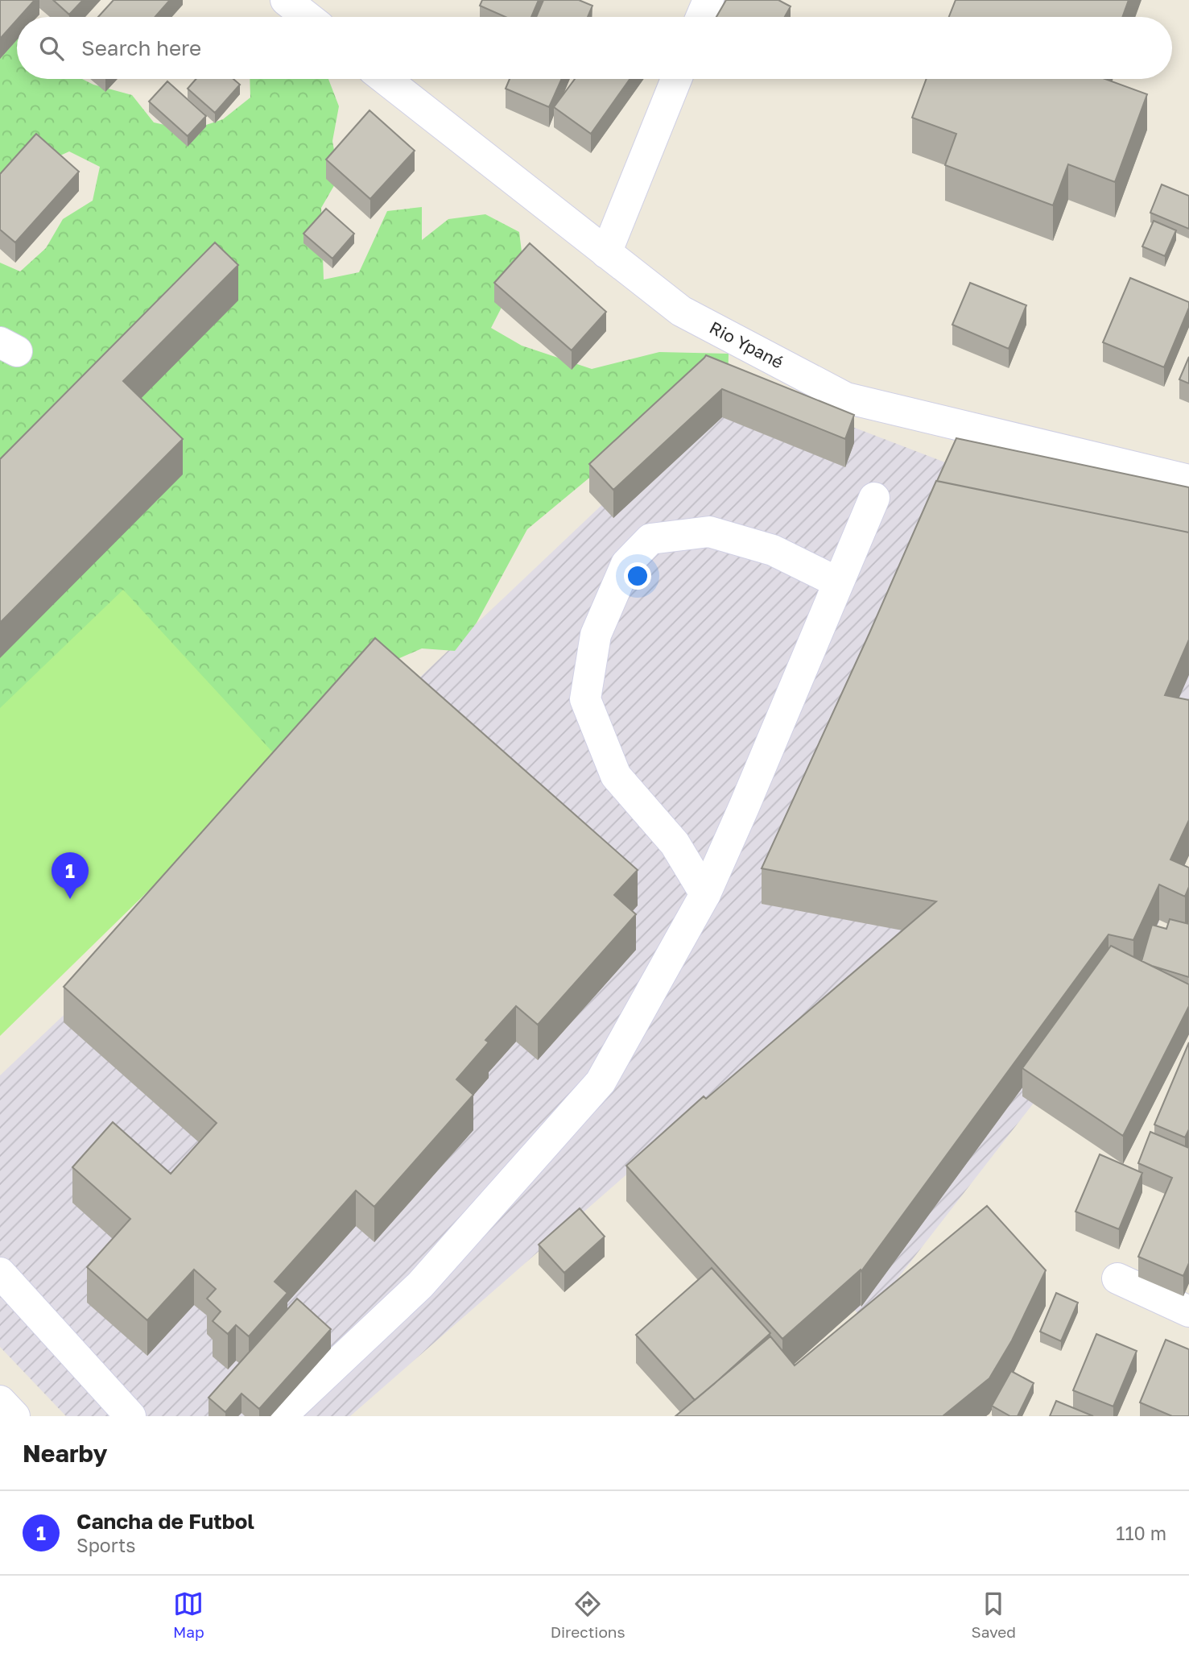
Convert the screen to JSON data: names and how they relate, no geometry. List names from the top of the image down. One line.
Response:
{"streets":{"street":["Rio Ypané"]},"page":{"search":"Search here","pins":"1","heading":"Nearby","list":[{"mark":"1","name":"Cancha de Futbol","note":"Sports","value":"110 m"}],"nav":["Map","Directions","Saved"]}}
